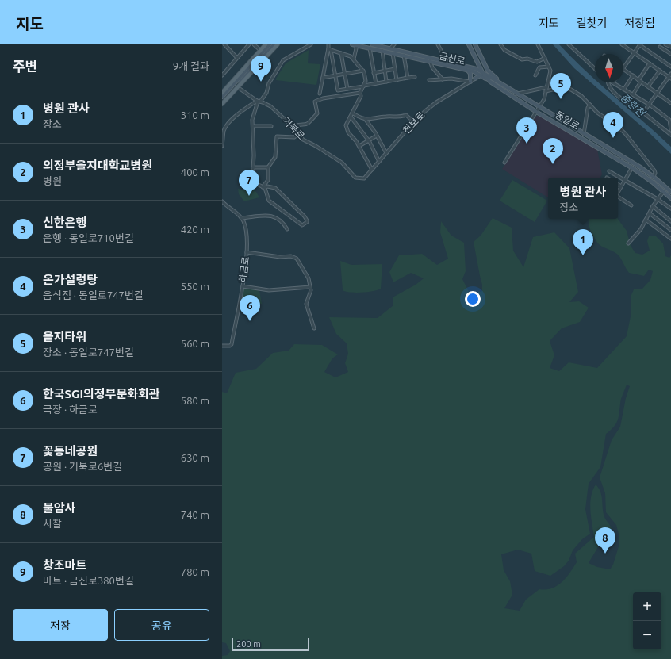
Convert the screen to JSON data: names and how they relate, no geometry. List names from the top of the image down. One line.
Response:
{"streets":{"street":["금신로","동일로","천보로","거북로","하금로"]},"crossings":[["금신로","동일로"],["천보로","거북로"]],"water":["중랑천"],"scale_bar":"200 m","north":"bottom","page":{"header":"지도","nav":["지도","길찾기","저장됨"],"heading":["주변","9개 결과"],"pins":["9","5","4","3","2","7","1","6","8"],"list":[{"mark":"1","name":"병원 관사","note":"장소","value":"310 m"},{"mark":"2","name":"의정부을지대학교병원","note":"병원","value":"400 m"},{"mark":"3","name":"신한은행","note":"은행 · 동일로710번길","value":"420 m"},{"mark":"4","name":"온가설렁탕","note":"음식점 · 동일로747번길","value":"550 m"},{"mark":"5","name":"을지타워","note":"장소 · 동일로747번길","value":"560 m"},{"mark":"6","name":"한국SGI의정부문화회관","note":"극장 · 하금로","value":"580 m"},{"mark":"7","name":"꽃동네공원","note":"공원 · 거북로6번길","value":"630 m"},{"mark":"8","name":"불암사","note":"사찰","value":"740 m"},{"mark":"9","name":"창조마트","note":"마트 · 금신로380번길","value":"780 m"}],"popup":["병원 관사","장소"],"map_buttons":["+","−"],"buttons":["저장","공유"],"scale":"200 m"}}
